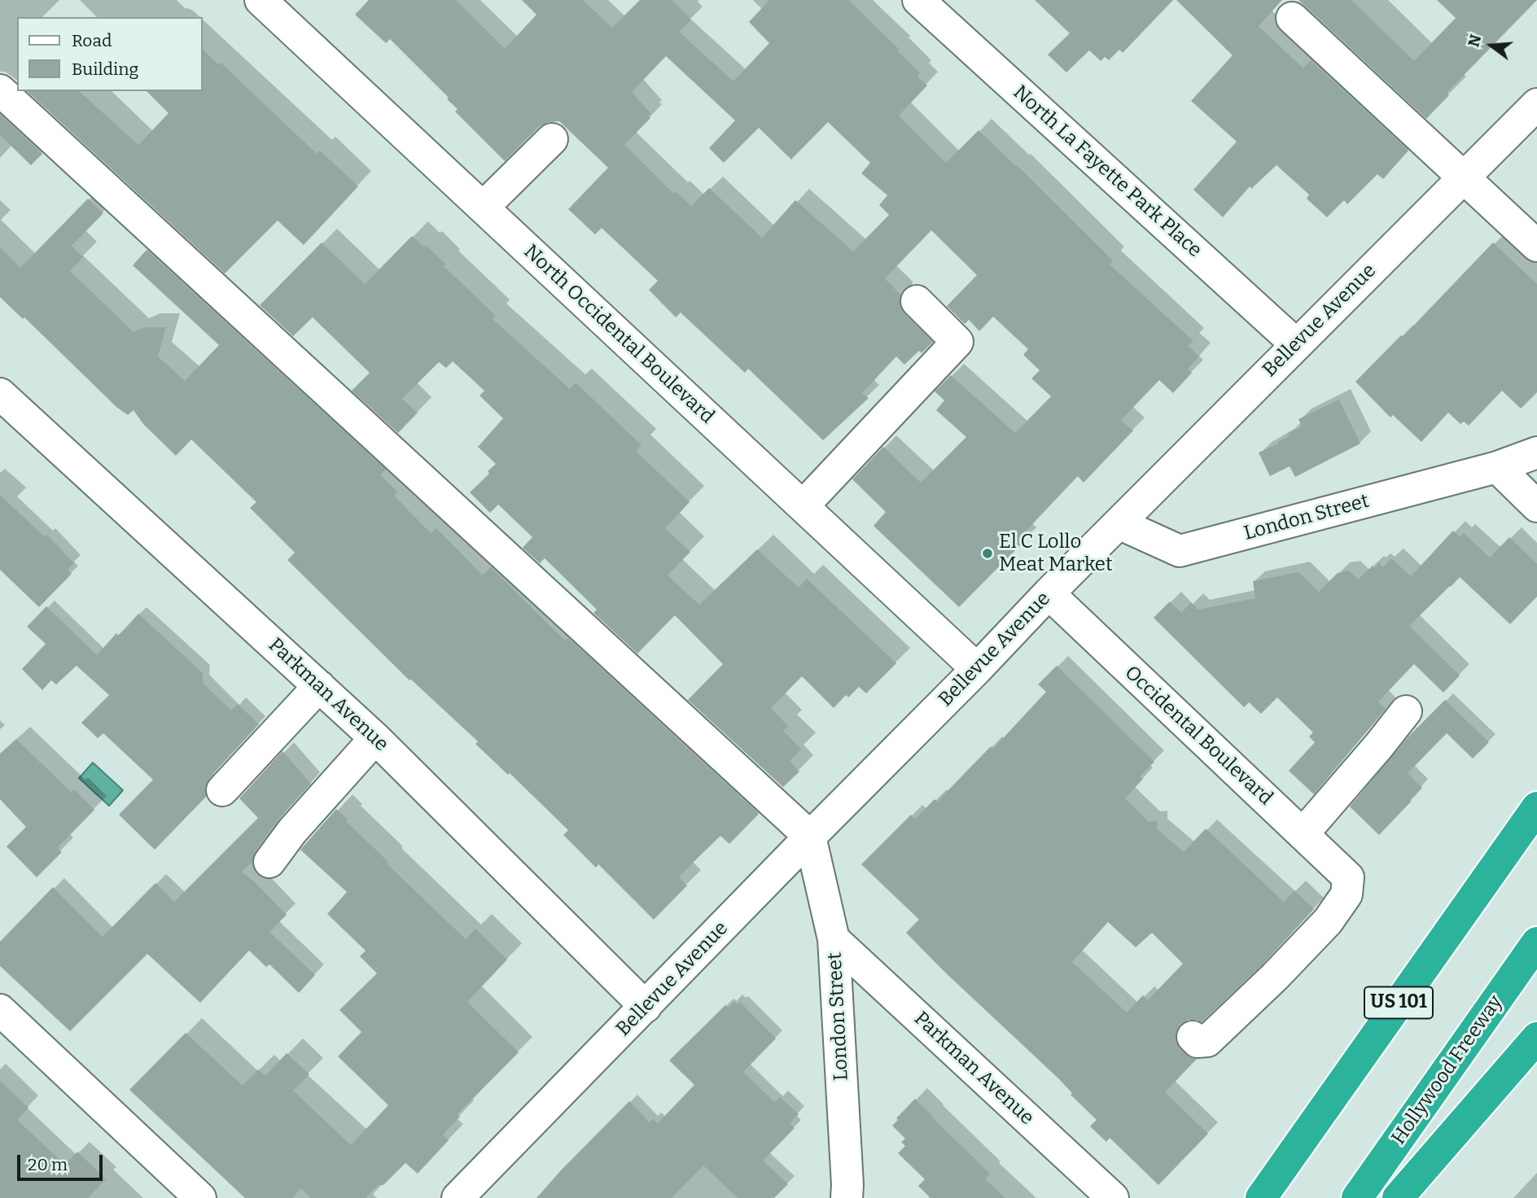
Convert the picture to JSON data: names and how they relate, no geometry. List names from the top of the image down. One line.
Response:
{"streets":{"highway":["US 101","Hollywood Freeway"],"street":["North La Fayette Park Place","Bellevue Avenue","North Occidental Boulevard","London Street","Parkman Avenue","Occidental Boulevard"]},"crossings":[["North La Fayette Park Place","Bellevue Avenue"],["Bellevue Avenue","North Occidental Boulevard"],["Bellevue Avenue","London Street"],["Bellevue Avenue","Parkman Avenue"],["Bellevue Avenue","Occidental Boulevard"],["London Street","Parkman Avenue"]],"places":["El C Lollo Meat Market"],"legend":["Road","Building"],"scale_bar":"20 m","north":"left"}
